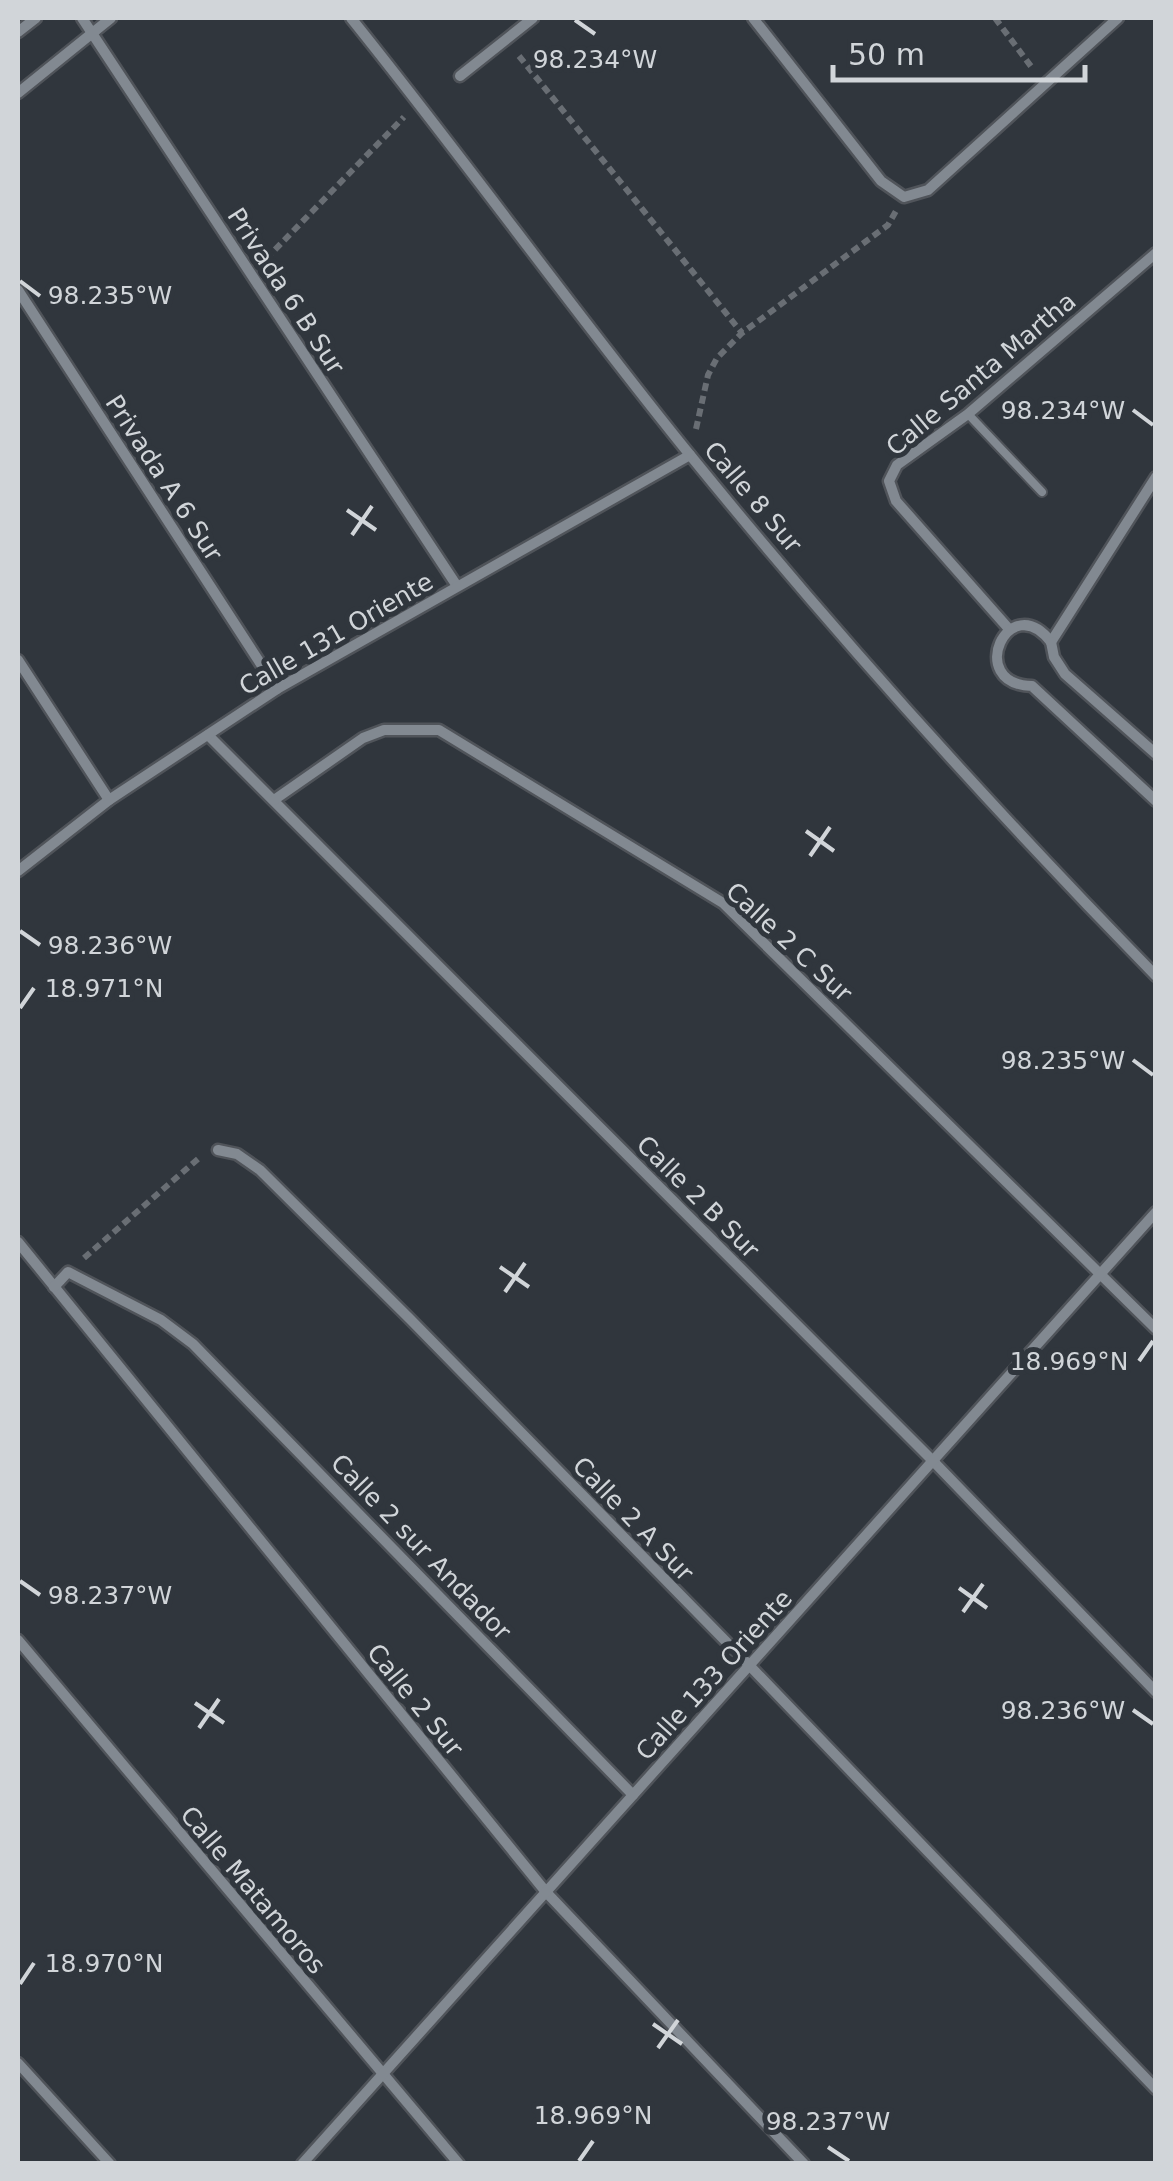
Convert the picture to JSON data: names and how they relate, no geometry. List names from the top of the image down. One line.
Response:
{"streets":{"street":["Privada 6 B Sur","Calle Santa Martha","Privada A 6 Sur","Calle 8 Sur","Calle 131 Oriente","Calle 2 C Sur","Calle 2 B Sur","Calle 2 A Sur","Calle 2 sur Andador","Calle 133 Oriente","Calle 2 Sur","Calle Matamoros"]},"crossings":[["Privada 6 B Sur","Calle 131 Oriente"],["Privada A 6 Sur","Calle 131 Oriente"],["Calle 8 Sur","Calle 131 Oriente"],["Calle 131 Oriente","Calle 2 B Sur"],["Calle 2 C Sur","Calle 2 B Sur"],["Calle 2 C Sur","Calle 133 Oriente"],["Calle 2 B Sur","Calle 133 Oriente"],["Calle 2 A Sur","Calle 133 Oriente"],["Calle 2 sur Andador","Calle 133 Oriente"],["Calle 133 Oriente","Calle 2 Sur"],["Calle 133 Oriente","Calle Matamoros"]],"scale_bar":"50 m","coordinates":["98.234°W","98.235°W","98.236°W","18.971°N","18.969°N","98.237°W","18.970°N"]}
